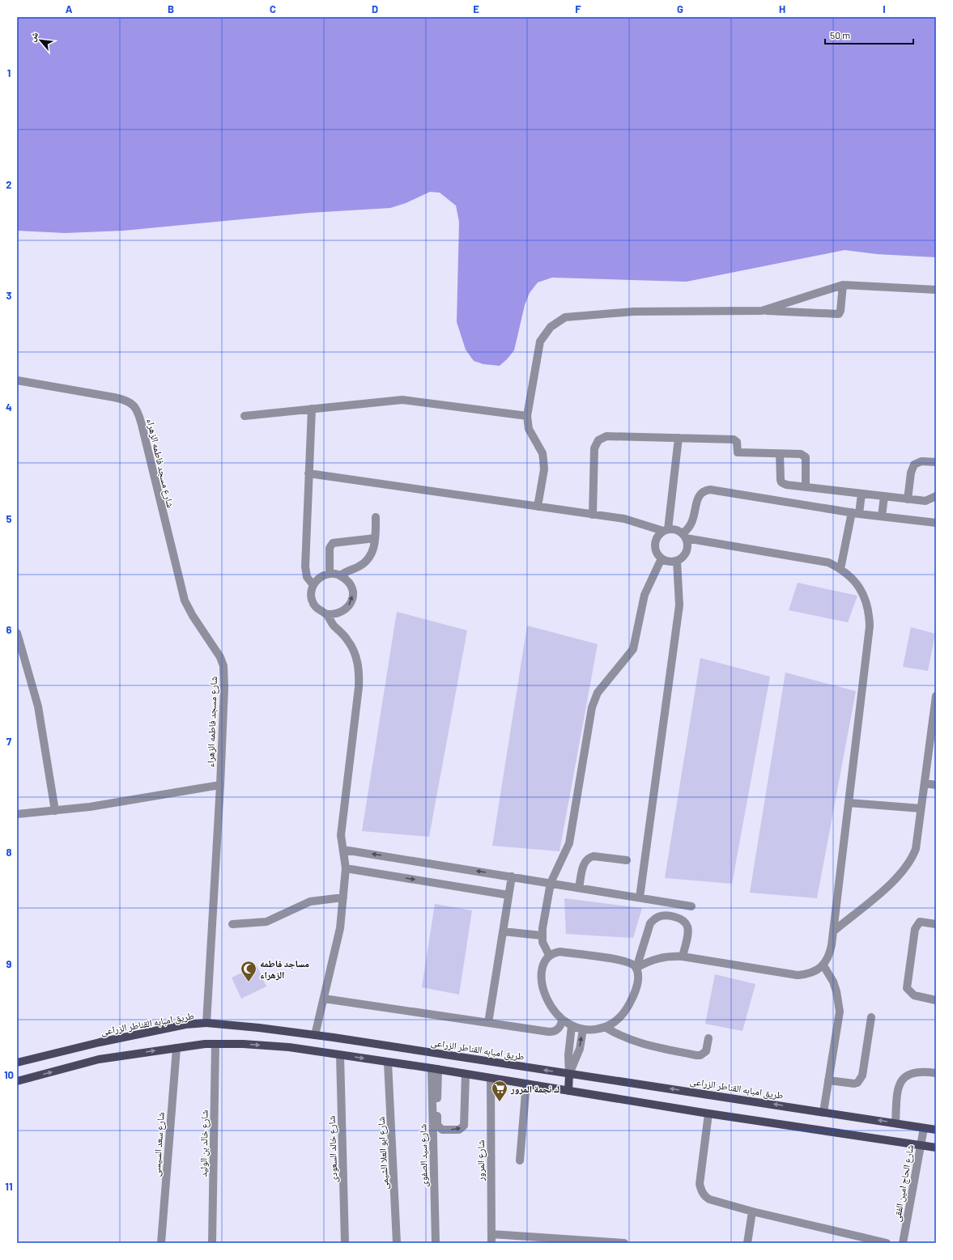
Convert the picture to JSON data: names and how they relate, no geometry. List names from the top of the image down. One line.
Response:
{"streets":{"main road":["طريق امبابه القناطر الزراعى"],"street":["شارع مسجد فاطمه الزهراء","شارع خالد بن الوليد","شارع سعد السيسى","شارع خالد السعودى","شارع ابو العلا الشيمى","شارع سيد الصفوى","شارع المرور","شارع الحاج امين الفقى"]},"crossings":[["شارع مسجد فاطمه الزهراء","طريق امبابه القناطر الزراعى"],["طريق امبابه القناطر الزراعى","شارع الحاج امين الفقى"]],"places":{"mosque":["مساجد فاطمه الزهراء"],"supermarket":["ك نجمة المرور"]},"scale_bar":"50 m","north":"top left","grid":{"columns":["A","B","C","D","E","F","G","H","I"],"rows":["1","2","3","4","5","6","7","8","9","10","11"]}}
